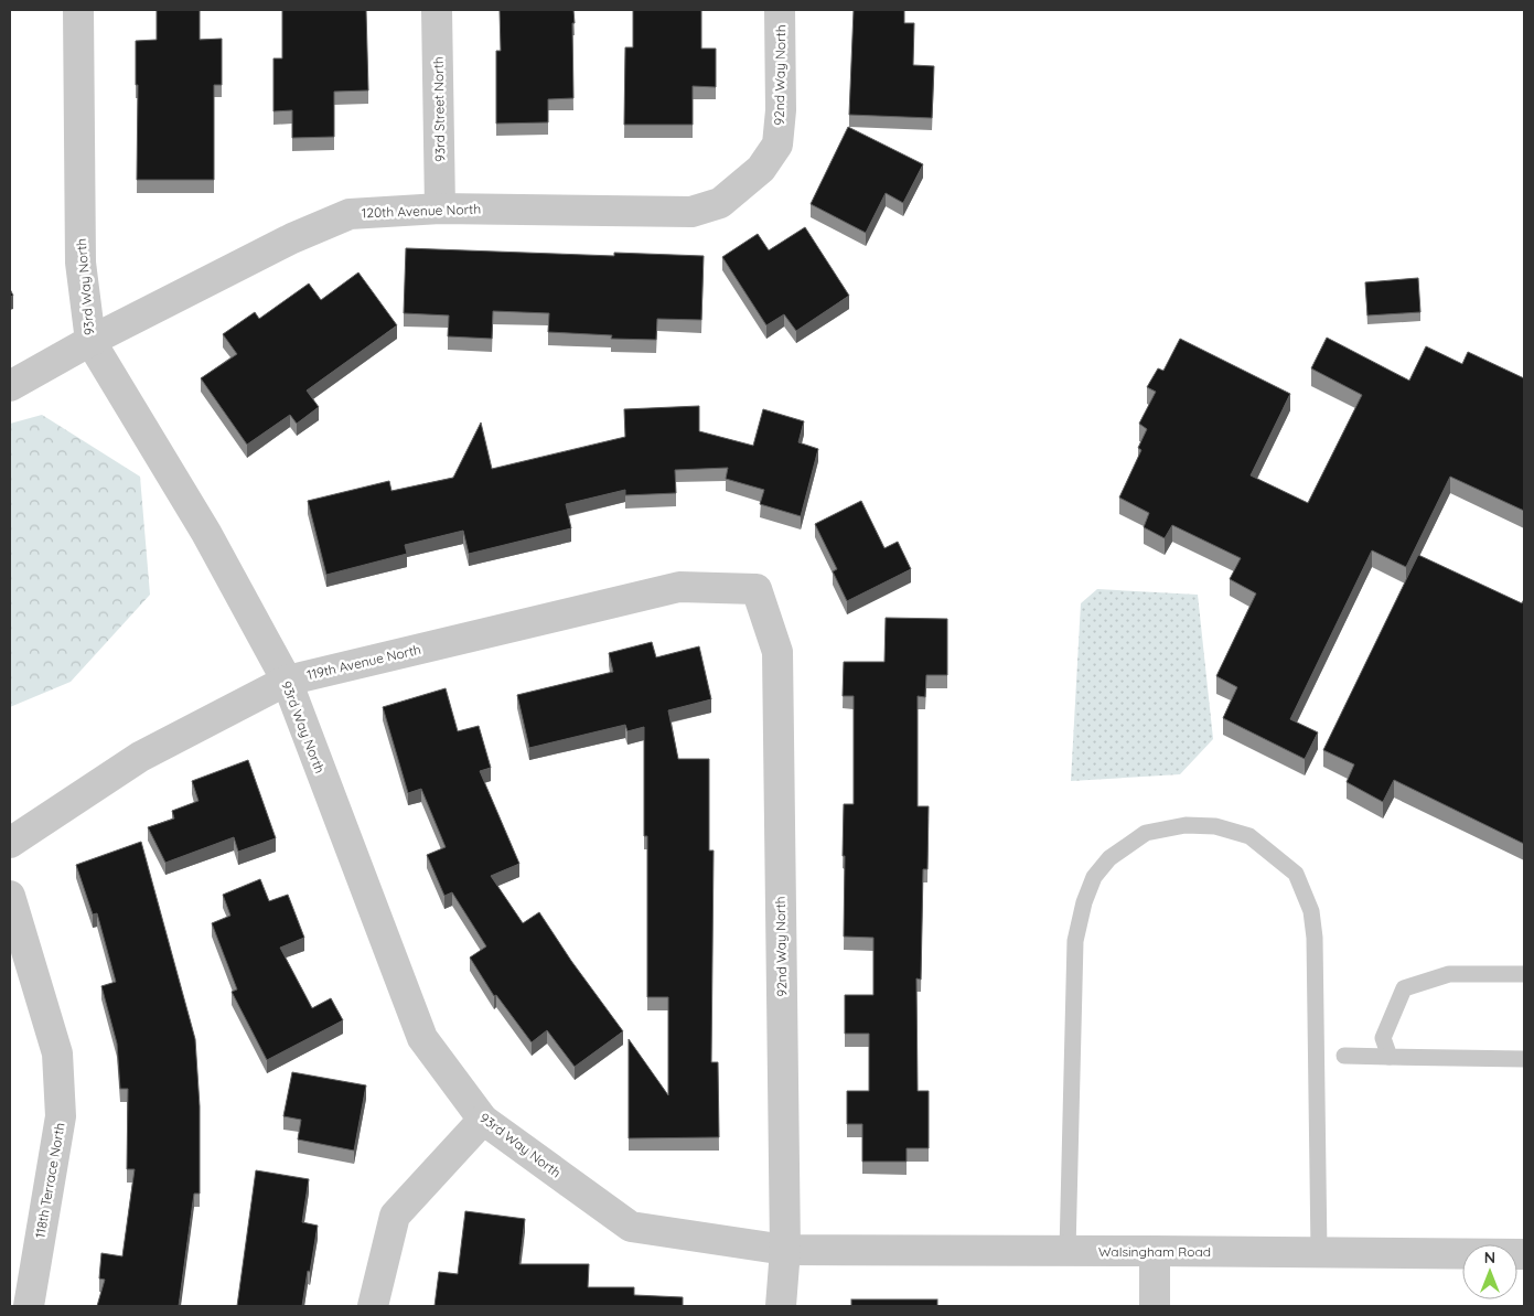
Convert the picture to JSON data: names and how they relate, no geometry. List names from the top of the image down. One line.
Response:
{"streets":{"street":["92nd Way North","93rd Street North","120th Avenue North","93rd Way North","119th Avenue North","118th Terrace North","Walsingham Road"]},"crossings":[["92nd Way North","120th Avenue North"],["92nd Way North","93rd Way North"],["92nd Way North","119th Avenue North"],["92nd Way North","Walsingham Road"],["93rd Street North","120th Avenue North"],["120th Avenue North","93rd Way North"],["93rd Way North","119th Avenue North"],["93rd Way North","Walsingham Road"]],"north":"top"}
